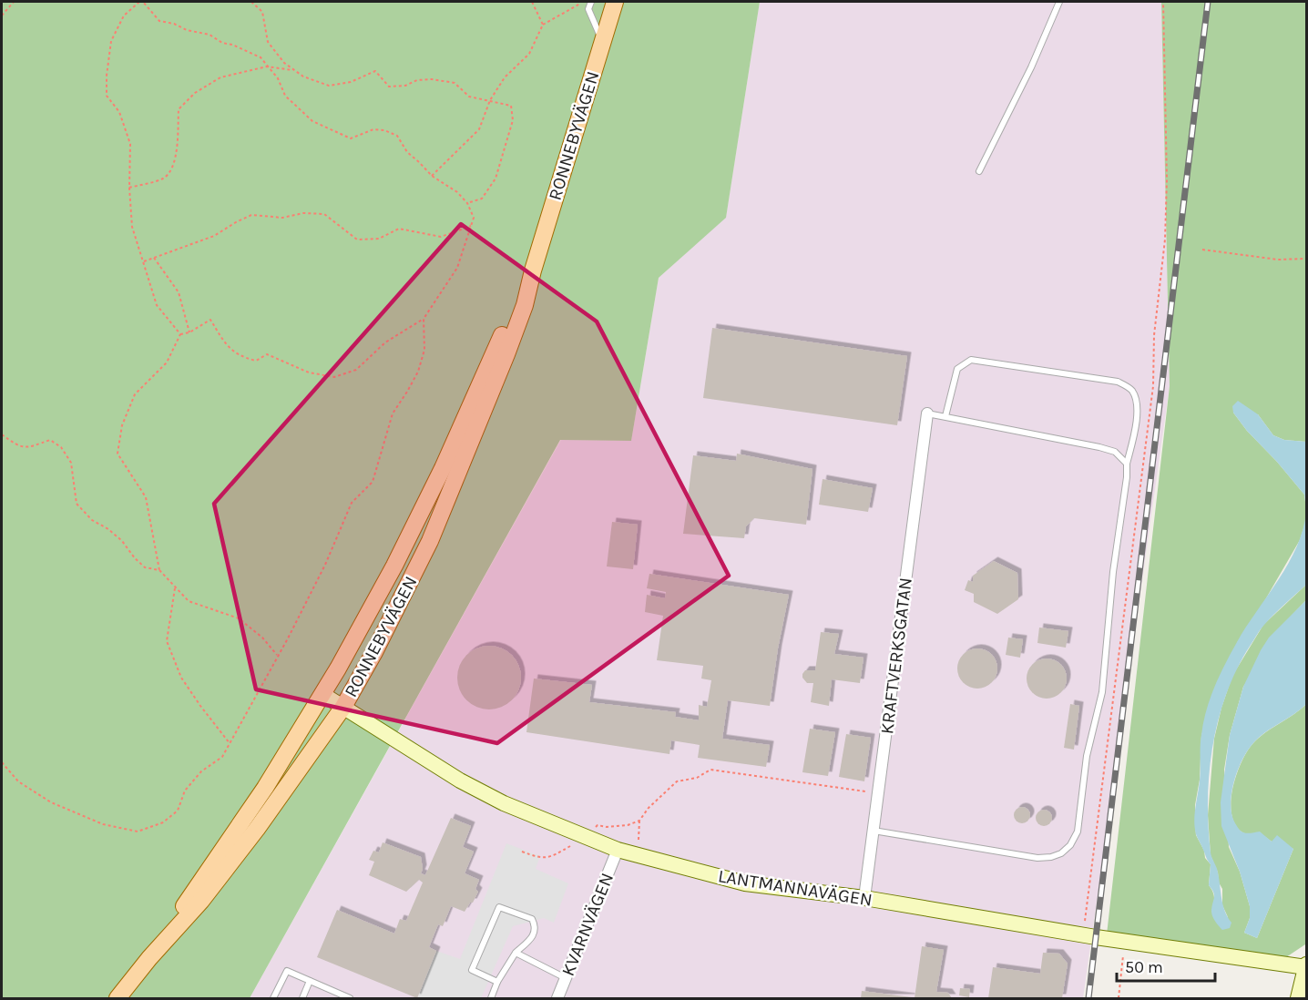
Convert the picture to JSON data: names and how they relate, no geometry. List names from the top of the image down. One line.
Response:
{"streets":{"main road":["RONNEBYVÄGEN"],"street":["KRAFTVERKSGATAN","LANTMANNAVÄGEN","KVARNVÄGEN"]},"crossings":[["RONNEBYVÄGEN","LANTMANNAVÄGEN"],["KRAFTVERKSGATAN","LANTMANNAVÄGEN"],["LANTMANNAVÄGEN","KVARNVÄGEN"]],"scale_bar":"50 m"}
